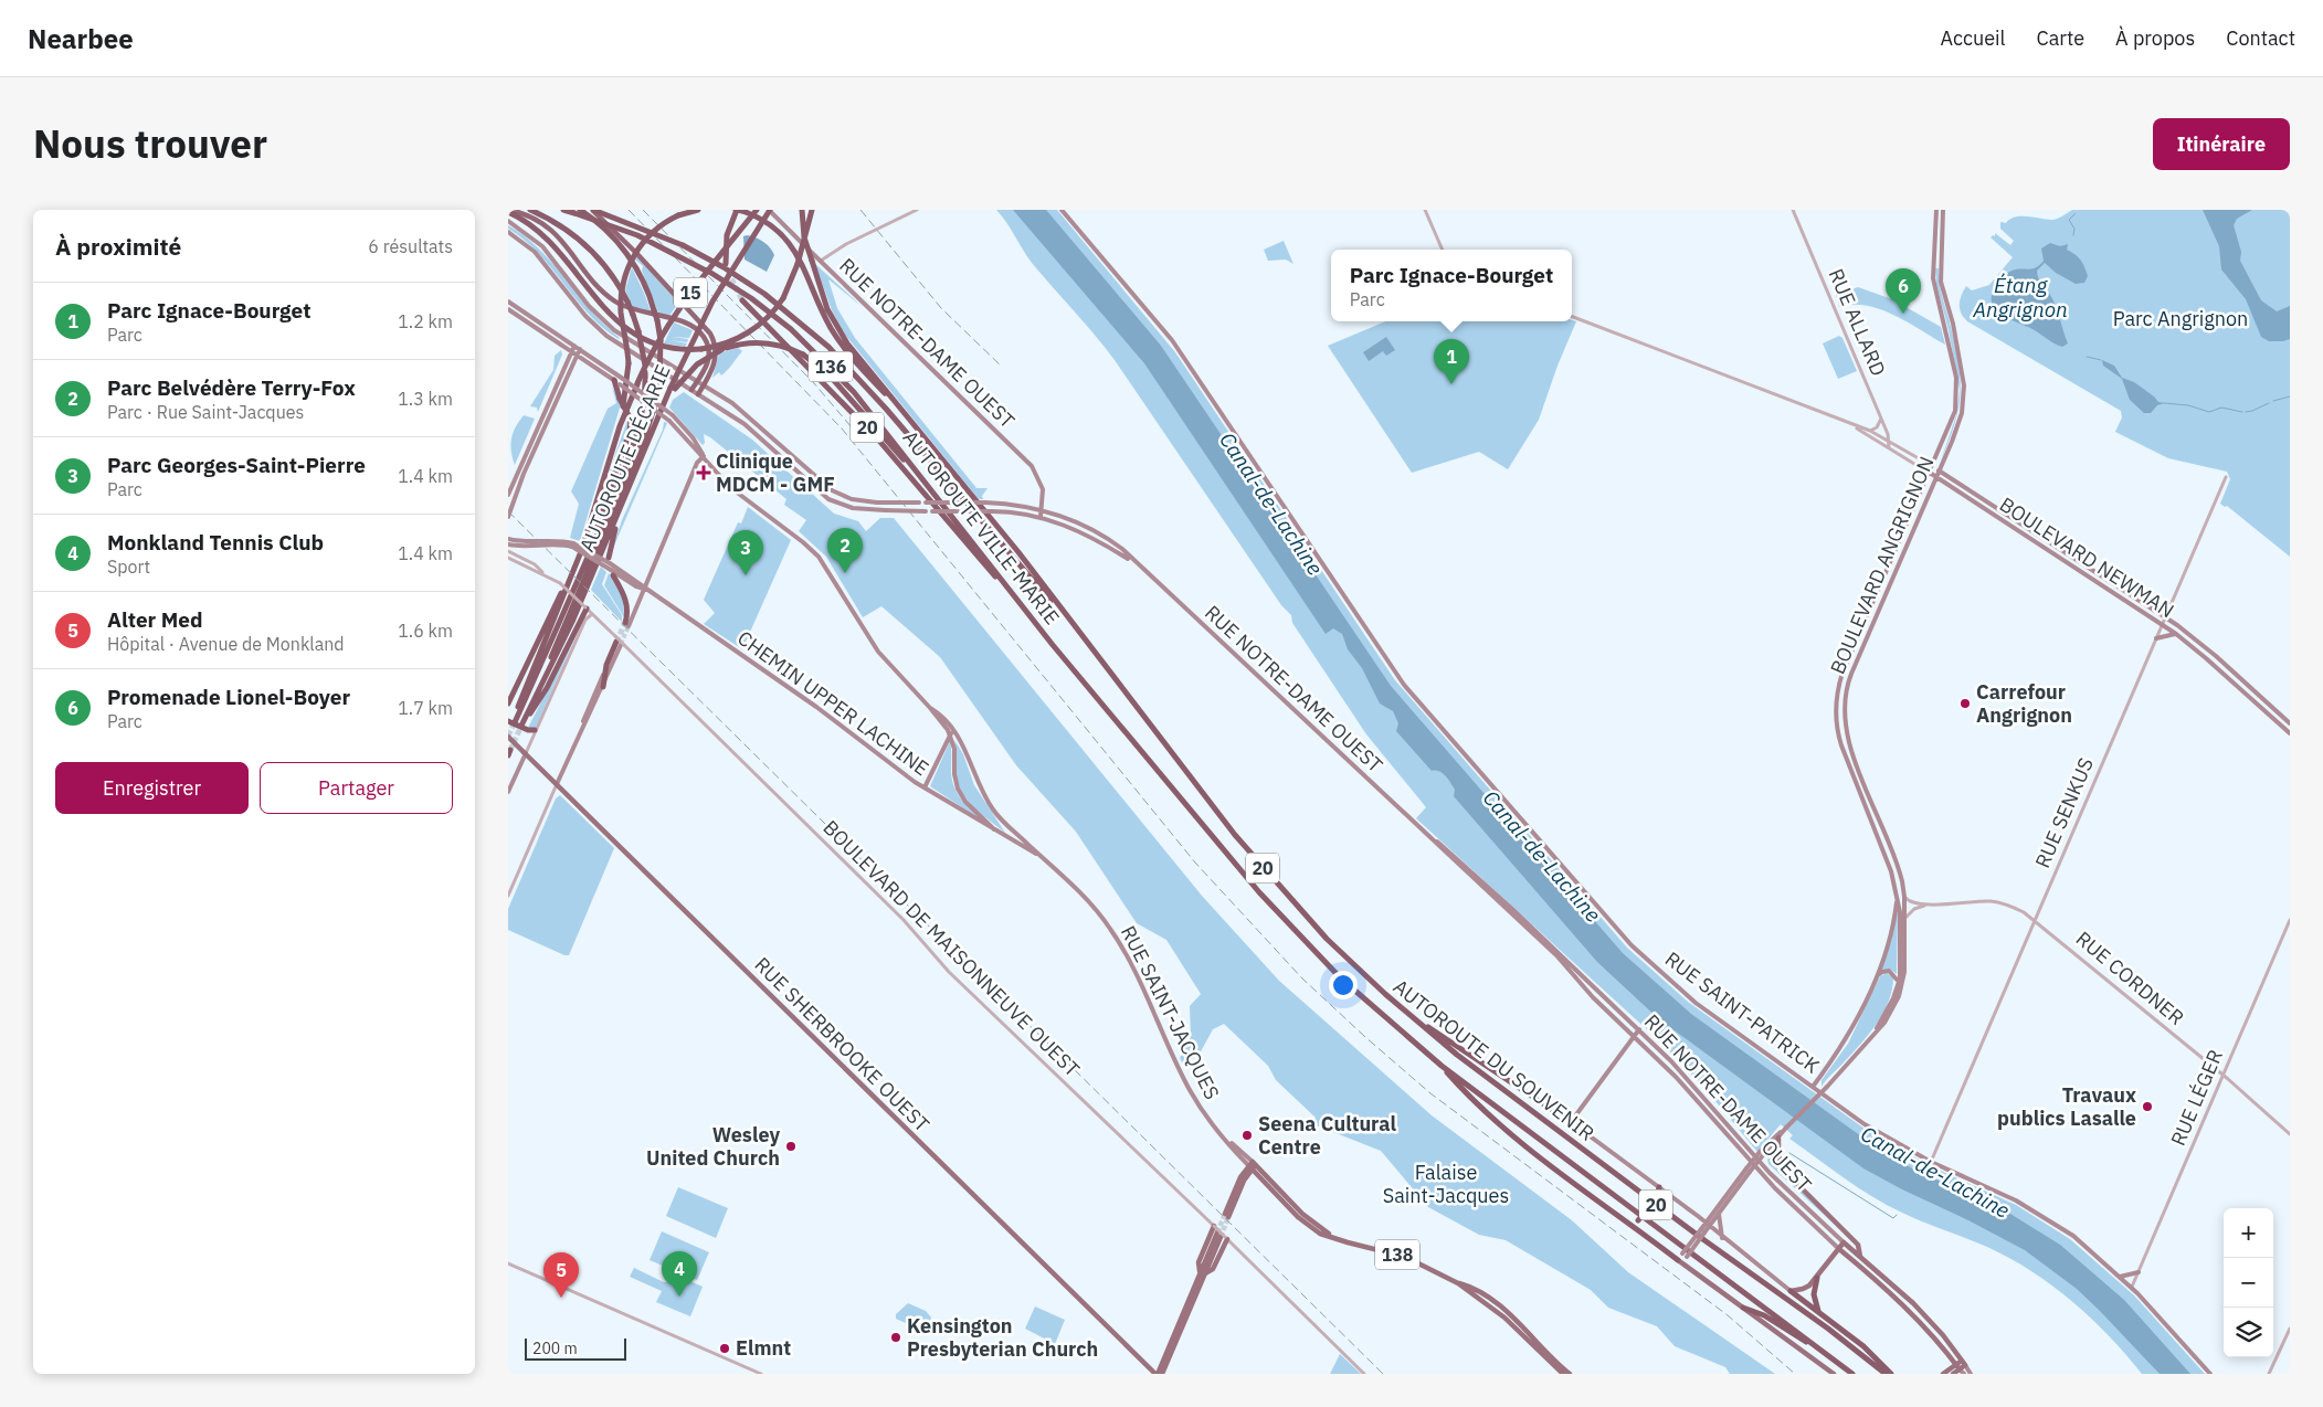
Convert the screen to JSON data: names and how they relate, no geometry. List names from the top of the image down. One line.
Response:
{"streets":{"highway":["15","136","20","AUTOROUTE DÉCARIE","AUTOROUTE VILLE-MARIE","AUTOROUTE DU SOUVENIR"],"main road":["RUE NOTRE-DAME OUEST","BOULEVARD NEWMAN","BOULEVARD ANGRIGNON","CHEMIN UPPER LACHINE","RUE SAINT-JACQUES","RUE SAINT-PATRICK","RUE SHERBROOKE OUEST","138"],"street":["RUE ALLARD","RUE SENKUS","BOULEVARD DE MAISONNEUVE OUEST","RUE CORDNER","RUE LÉGER"]},"crossings":[["RUE ALLARD","BOULEVARD NEWMAN"],["RUE NOTRE-DAME OUEST","AUTOROUTE DÉCARIE"],["20","AUTOROUTE VILLE-MARIE"],["20","AUTOROUTE DU SOUVENIR"],["AUTOROUTE DÉCARIE","BOULEVARD DE MAISONNEUVE OUEST"],["AUTOROUTE VILLE-MARIE","AUTOROUTE DU SOUVENIR"],["BOULEVARD NEWMAN","BOULEVARD ANGRIGNON"],["BOULEVARD NEWMAN","RUE SENKUS"],["CHEMIN UPPER LACHINE","RUE SAINT-JACQUES"],["RUE SENKUS","RUE CORDNER"],["RUE SENKUS","RUE SAINT-PATRICK"],["RUE CORDNER","RUE LÉGER"],["RUE SAINT-PATRICK","RUE LÉGER"]],"water":["Étang Angrignon","Canal-de-Lachine"],"parks":["Parc Angrignon","Falaise Saint-Jacques"],"places":{"health":["Clinique MDCM - GMF"],"other":["Carrefour Angrignon","Travaux publics Lasalle","Seena Cultural Centre","Wesley United Church","Kensington Presbyterian Church","Elmnt"]},"scale_bar":"200 m","page":{"header":"Nearbee","nav":["Accueil","Carte","À propos","Contact"],"title":"Nous trouver","buttons":["Itinéraire",["Enregistrer","Partager"]],"heading":["À proximité","6 résultats"],"popup":["Parc Ignace-Bourget","Parc"],"pins":["6","1","2","3","4","5"],"list":[{"mark":"1","name":"Parc Ignace-Bourget","note":"Parc","value":"1.2 km"},{"mark":"2","name":"Parc Belvédère Terry-Fox","note":"Parc · Rue Saint-Jacques","value":"1.3 km"},{"mark":"3","name":"Parc Georges-Saint-Pierre","note":"Parc","value":"1.4 km"},{"mark":"4","name":"Monkland Tennis Club","note":"Sport","value":"1.4 km"},{"mark":"5","name":"Alter Med","note":"Hôpital · Avenue de Monkland","value":"1.6 km"},{"mark":"6","name":"Promenade Lionel-Boyer","note":"Parc","value":"1.7 km"}],"map_buttons":["+","−"],"scale":"200 m"}}
